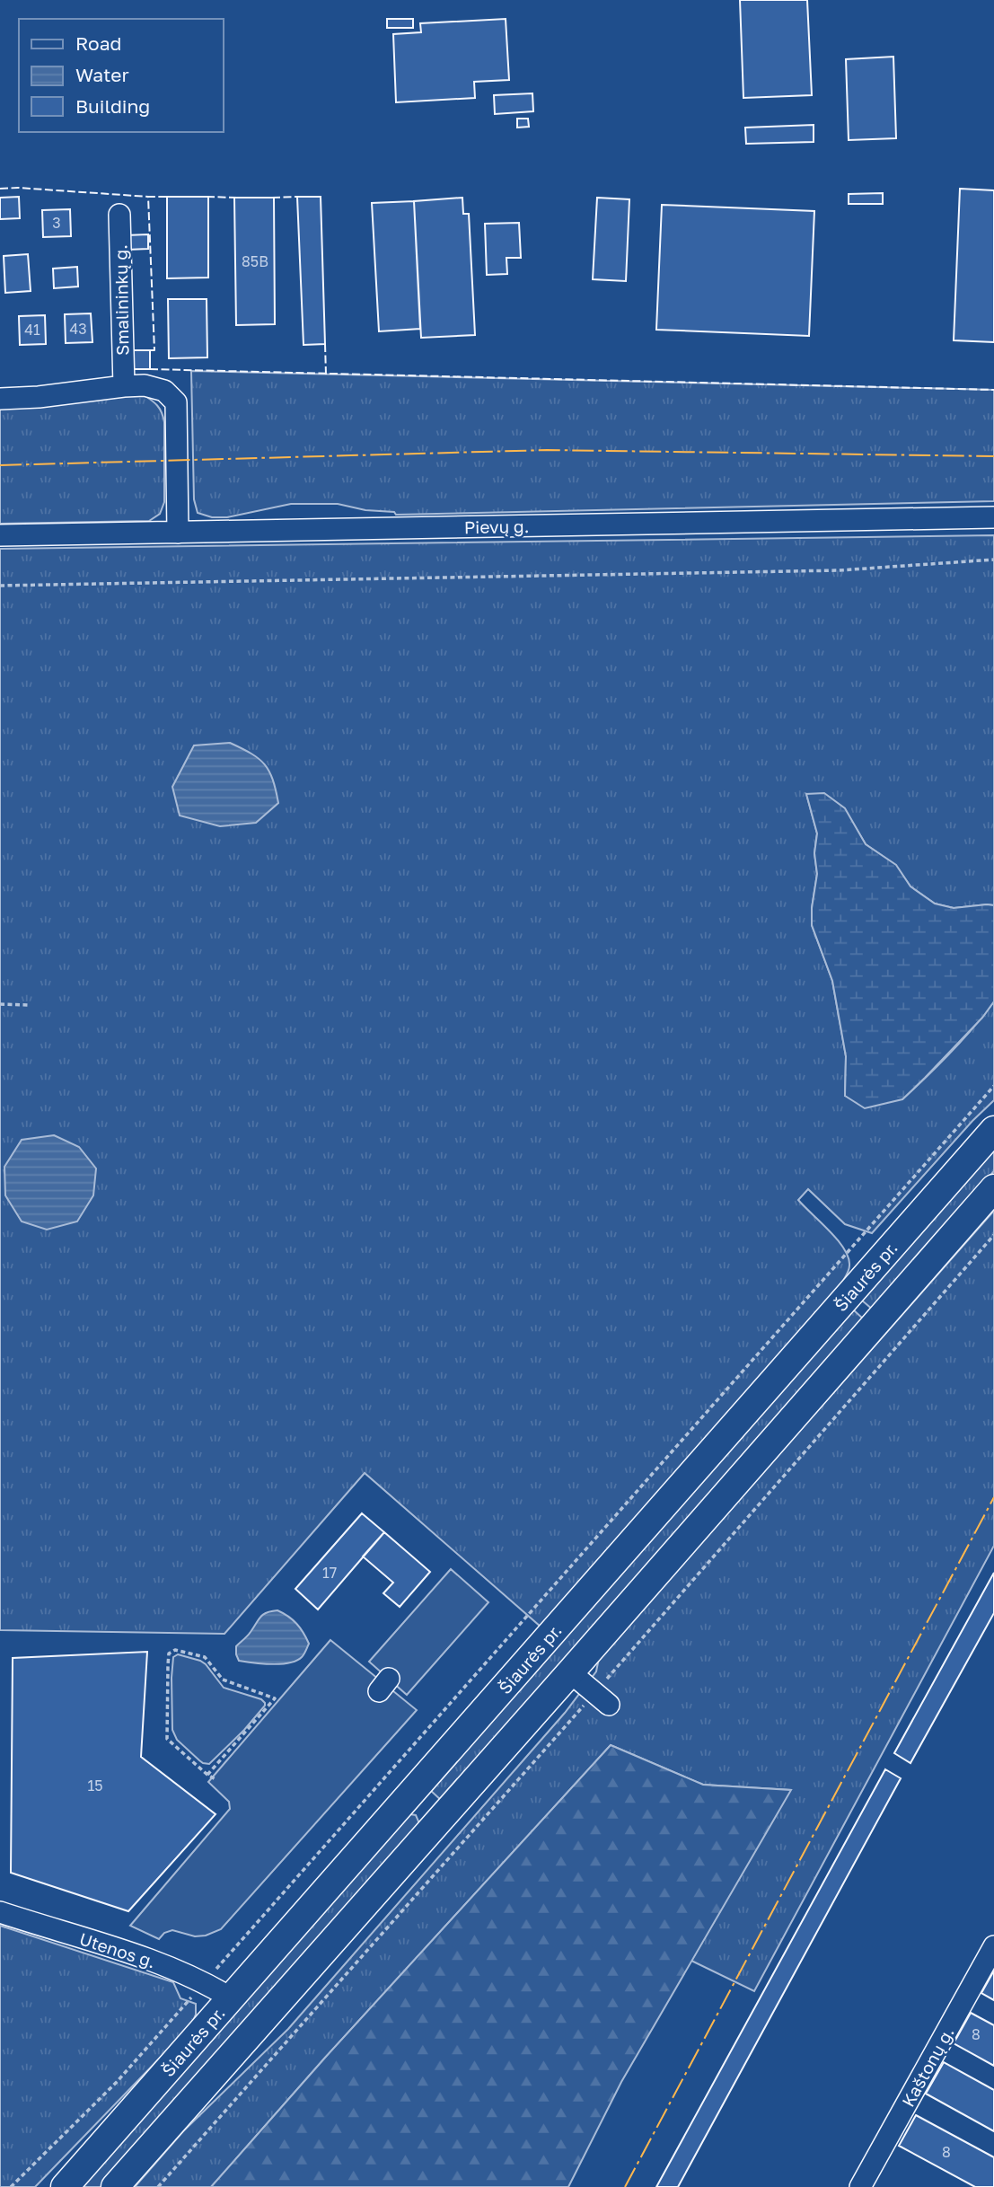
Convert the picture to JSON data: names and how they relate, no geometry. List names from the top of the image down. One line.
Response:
{"streets":{"main road":["Šiaurės pr."],"street":["Smalininkų g.","Pievų g.","Utenos g.","Kaštonų g."]},"crossings":[["Šiaurės pr.","Utenos g."]],"house_numbers":["3","85B","43","41","17","15","8","8"],"legend":["Road","Water","Building"]}
